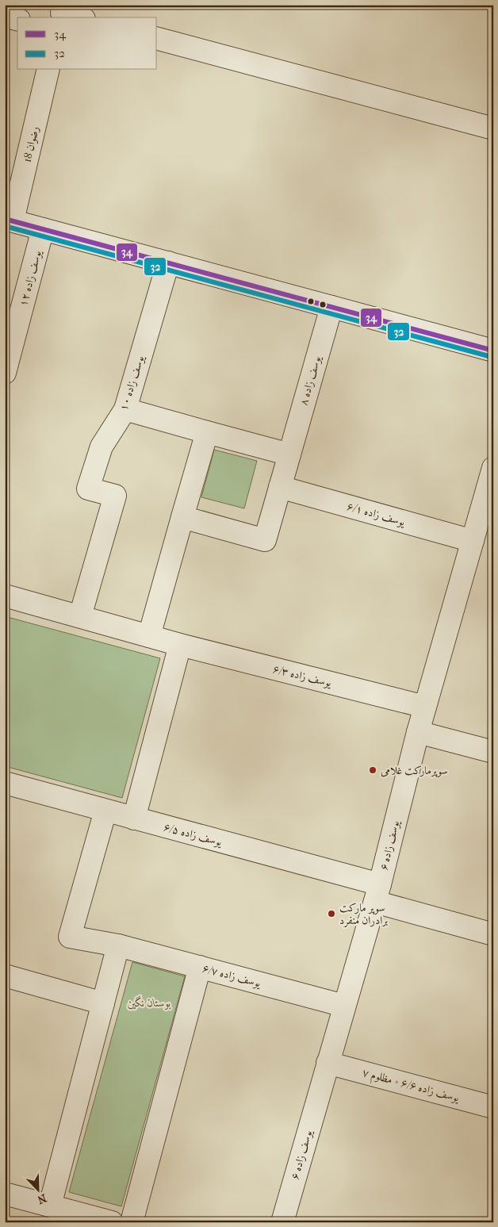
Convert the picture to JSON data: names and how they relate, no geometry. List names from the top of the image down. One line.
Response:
{"streets":{"street":["رضوان 18","یوسف زاده ۱۲","یوسف زاده ۸","یوسف زاده ۱۰","یوسف زاده ۶/۱","یوسف زاده ۶/۳","یوسف زاده ۶/۵","یوسف زاده ۶","یوسف زاده ۶/۷","یوسف زاده ۶/۶ + مظلوم ۷"]},"crossings":[["یوسف زاده ۸","یوسف زاده ۶/۱"],["یوسف زاده ۱۰","یوسف زاده ۶/۳"],["یوسف زاده ۶/۱","یوسف زاده ۶"],["یوسف زاده ۶/۳","یوسف زاده ۶"],["یوسف زاده ۶/۵","یوسف زاده ۶"],["یوسف زاده ۶/۵","یوسف زاده ۶/۷"],["یوسف زاده ۶","یوسف زاده ۶/۷"],["یوسف زاده ۶","یوسف زاده ۶/۶ + مظلوم ۷"]],"parks":["بوستان نگین"],"places":["سوپرمارکت غلامی","سوپر مارکت برادران منفرد"],"lines":["transit line 34","transit line 32"],"legend":["34","32"],"north":"bottom right"}
